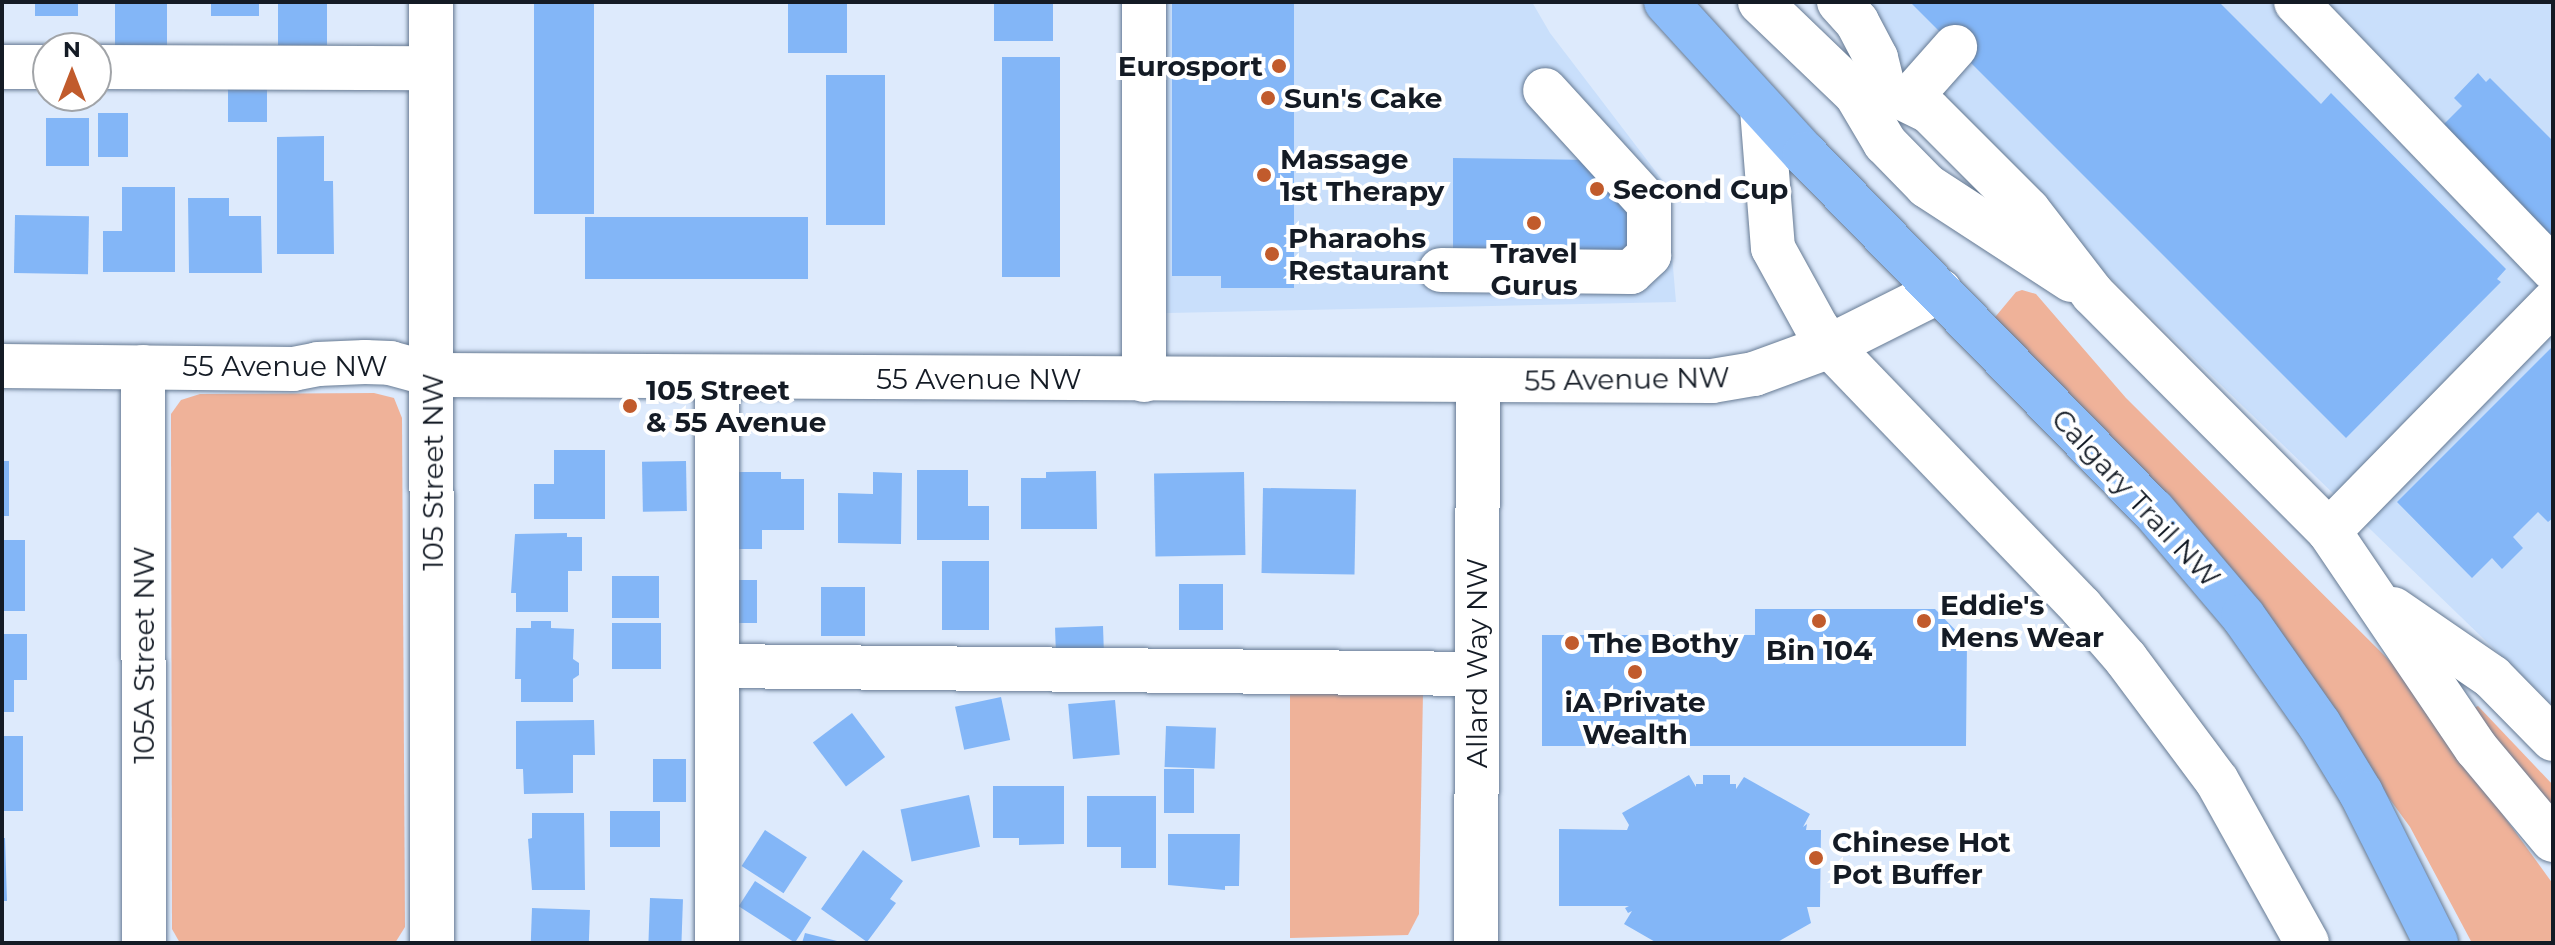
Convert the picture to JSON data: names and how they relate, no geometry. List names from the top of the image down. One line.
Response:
{"streets":{"main road":["Calgary Trail NW"],"street":["55 Avenue NW","105 Street NW","105A Street NW","Allard Way NW"]},"crossings":[["55 Avenue NW","105 Street NW"],["55 Avenue NW","Calgary Trail NW"],["55 Avenue NW","105A Street NW"],["55 Avenue NW","Allard Way NW"]],"places":["Eurosport","Sun's Cake","Massage 1st Therapy","Second Cup","Travel Gurus","Pharaohs Restaurant","105 Street & 55 Avenue","Bin 104","Eddie's Mens Wear","The Bothy","iA Private Wealth","Chinese Hot Pot Buffer"],"north":"top"}
